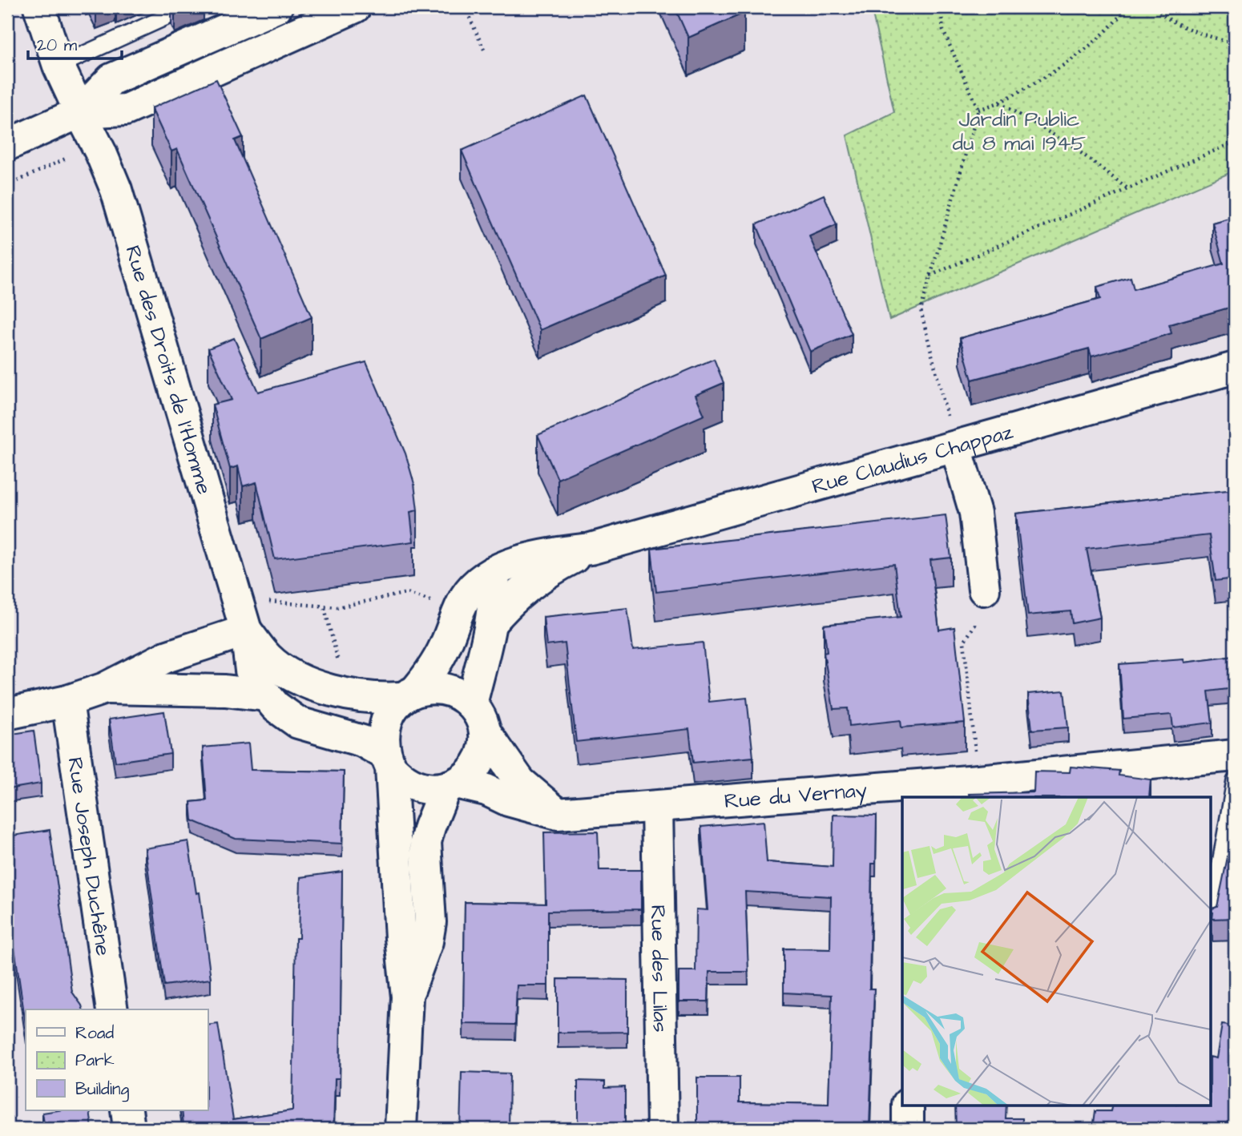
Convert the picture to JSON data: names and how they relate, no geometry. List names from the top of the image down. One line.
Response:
{"streets":{"street":["Rue des Droits de l'Homme","Rue Claudius Chappaz","Rue du Vernay","Rue Joseph Duchêne","Rue des Lilas"]},"crossings":[["Rue des Droits de l'Homme","Rue Claudius Chappaz"],["Rue des Droits de l'Homme","Rue du Vernay"],["Rue Claudius Chappaz","Rue du Vernay"],["Rue du Vernay","Rue des Lilas"]],"parks":["Jardin Public du 8 mai 1945"],"legend":["Road","Park","Building"],"scale_bar":"20 m"}
